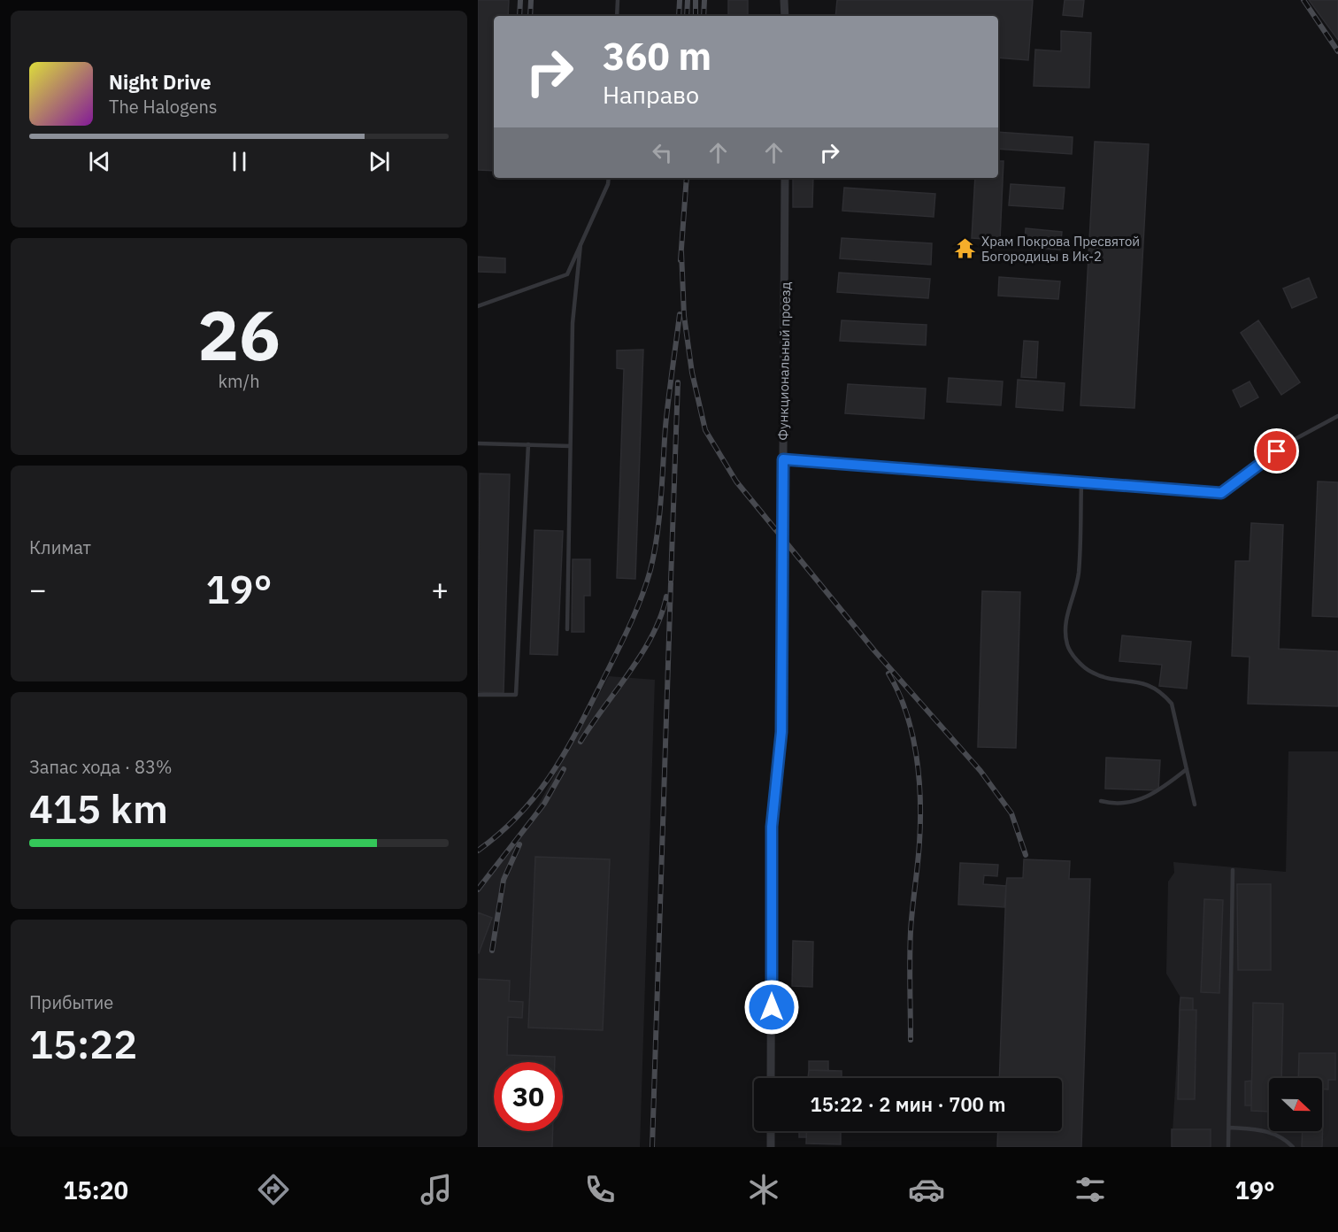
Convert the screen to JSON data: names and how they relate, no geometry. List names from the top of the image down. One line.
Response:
{"streets":{"street":["Функциональный проезд"]},"places":{"temple":["Храм Покрова Пресвятой Богородицы в Ик-2"]},"north":"right","page":{"turn":["360 m","Направо"],"song":["Night Drive","The Halogens"],"tile":[["26","km/h"],"Климат",["Запас хода · 83%","415 km"],["Прибытие","15:22"]],"heat":["−","19°","+"],"limit":"30","trip":"15:22 · 2 мин · 700 m","tabs":["15:20","19°"]}}
